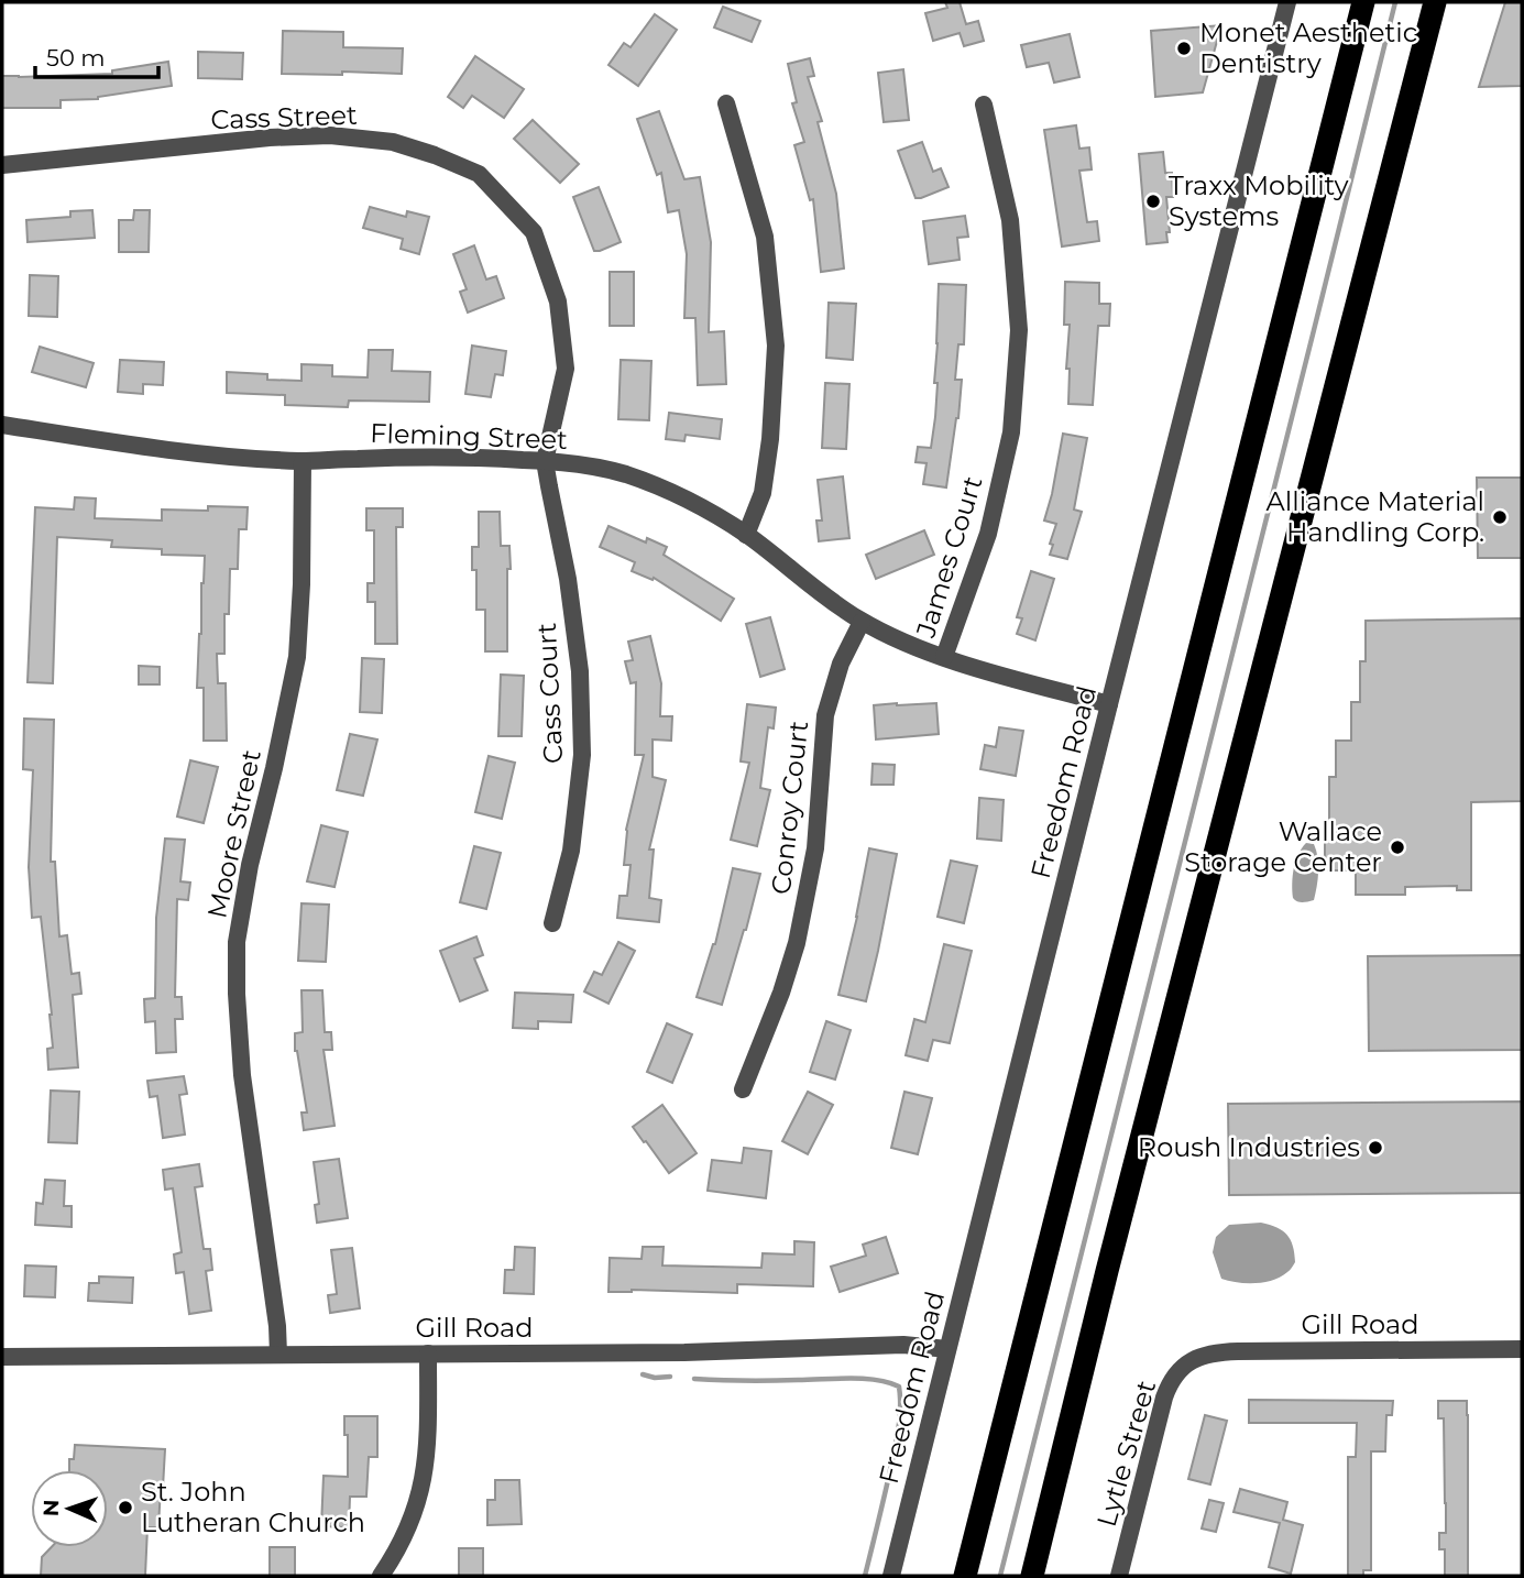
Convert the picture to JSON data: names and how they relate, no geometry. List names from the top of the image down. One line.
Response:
{"streets":{"street":["Cass Street","Fleming Street","James Court","Cass Court","Freedom Road","Conroy Court","Moore Street","Gill Road","Lytle Street"]},"crossings":[["Cass Street","Fleming Street"],["Cass Street","Cass Court"],["Fleming Street","James Court"],["Fleming Street","Cass Court"],["Fleming Street","Freedom Road"],["Fleming Street","Conroy Court"],["Fleming Street","Moore Street"],["Freedom Road","Gill Road"],["Moore Street","Gill Road"],["Gill Road","Lytle Street"]],"places":["Monet Aesthetic Dentistry","Traxx Mobility Systems","Alliance Material Handling Corp.","Wallace Storage Center","Roush Industries","St. John Lutheran Church"],"scale_bar":"50 m","north":"left"}
